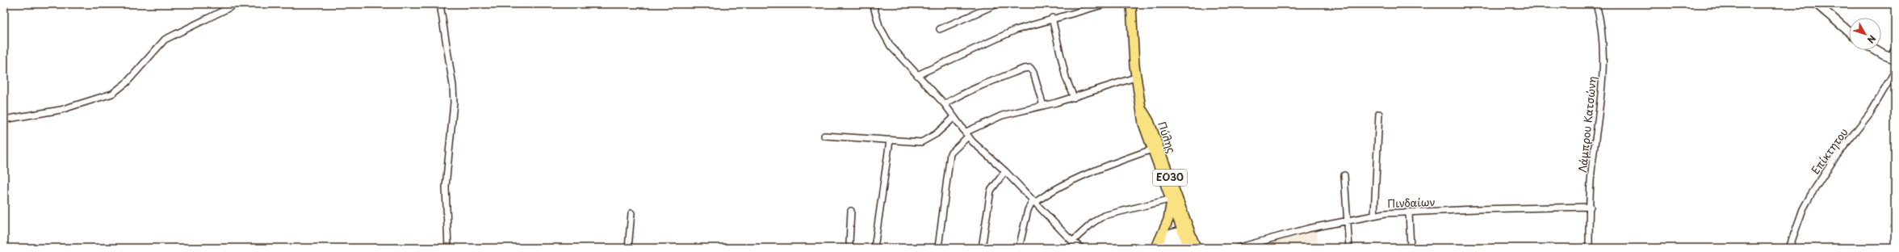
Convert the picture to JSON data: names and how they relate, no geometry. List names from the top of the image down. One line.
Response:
{"streets":{"main road":["Πύλης","ΕΟ30"],"street":["Λάμπρου Κατσώνη","Επίκτητου","Πινδαίων"]},"crossings":[["Λάμπρου Κατσώνη","Πινδαίων"]],"north":"bottom right"}
